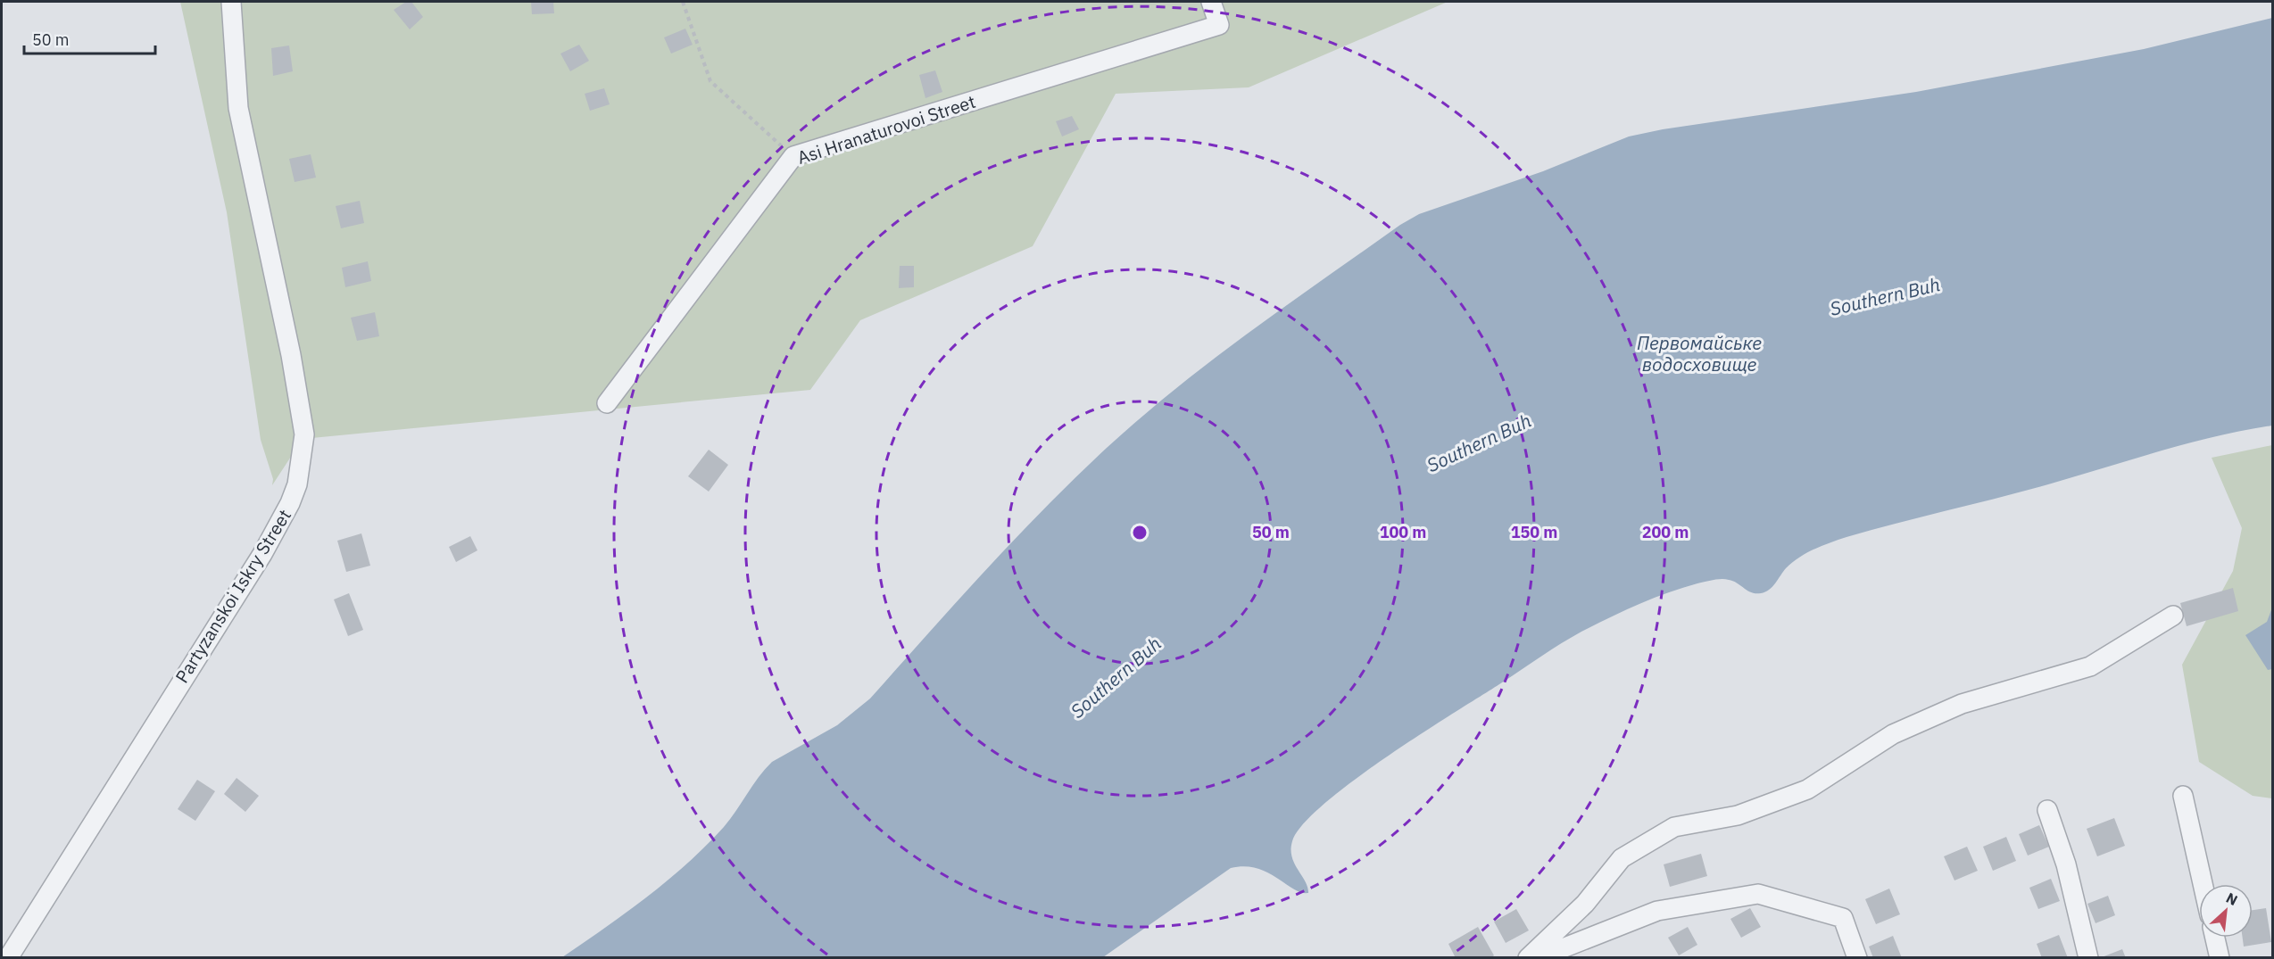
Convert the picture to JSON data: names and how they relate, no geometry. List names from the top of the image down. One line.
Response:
{"streets":{"street":["Asi Hranaturovoi Street","Partyzanskoi Iskry Street"]},"water":["Southern Buh","Первомайське водосховище"],"scale_bar":"50 m","north":"top right","rings":["50 m","100 m","150 m","200 m"]}
